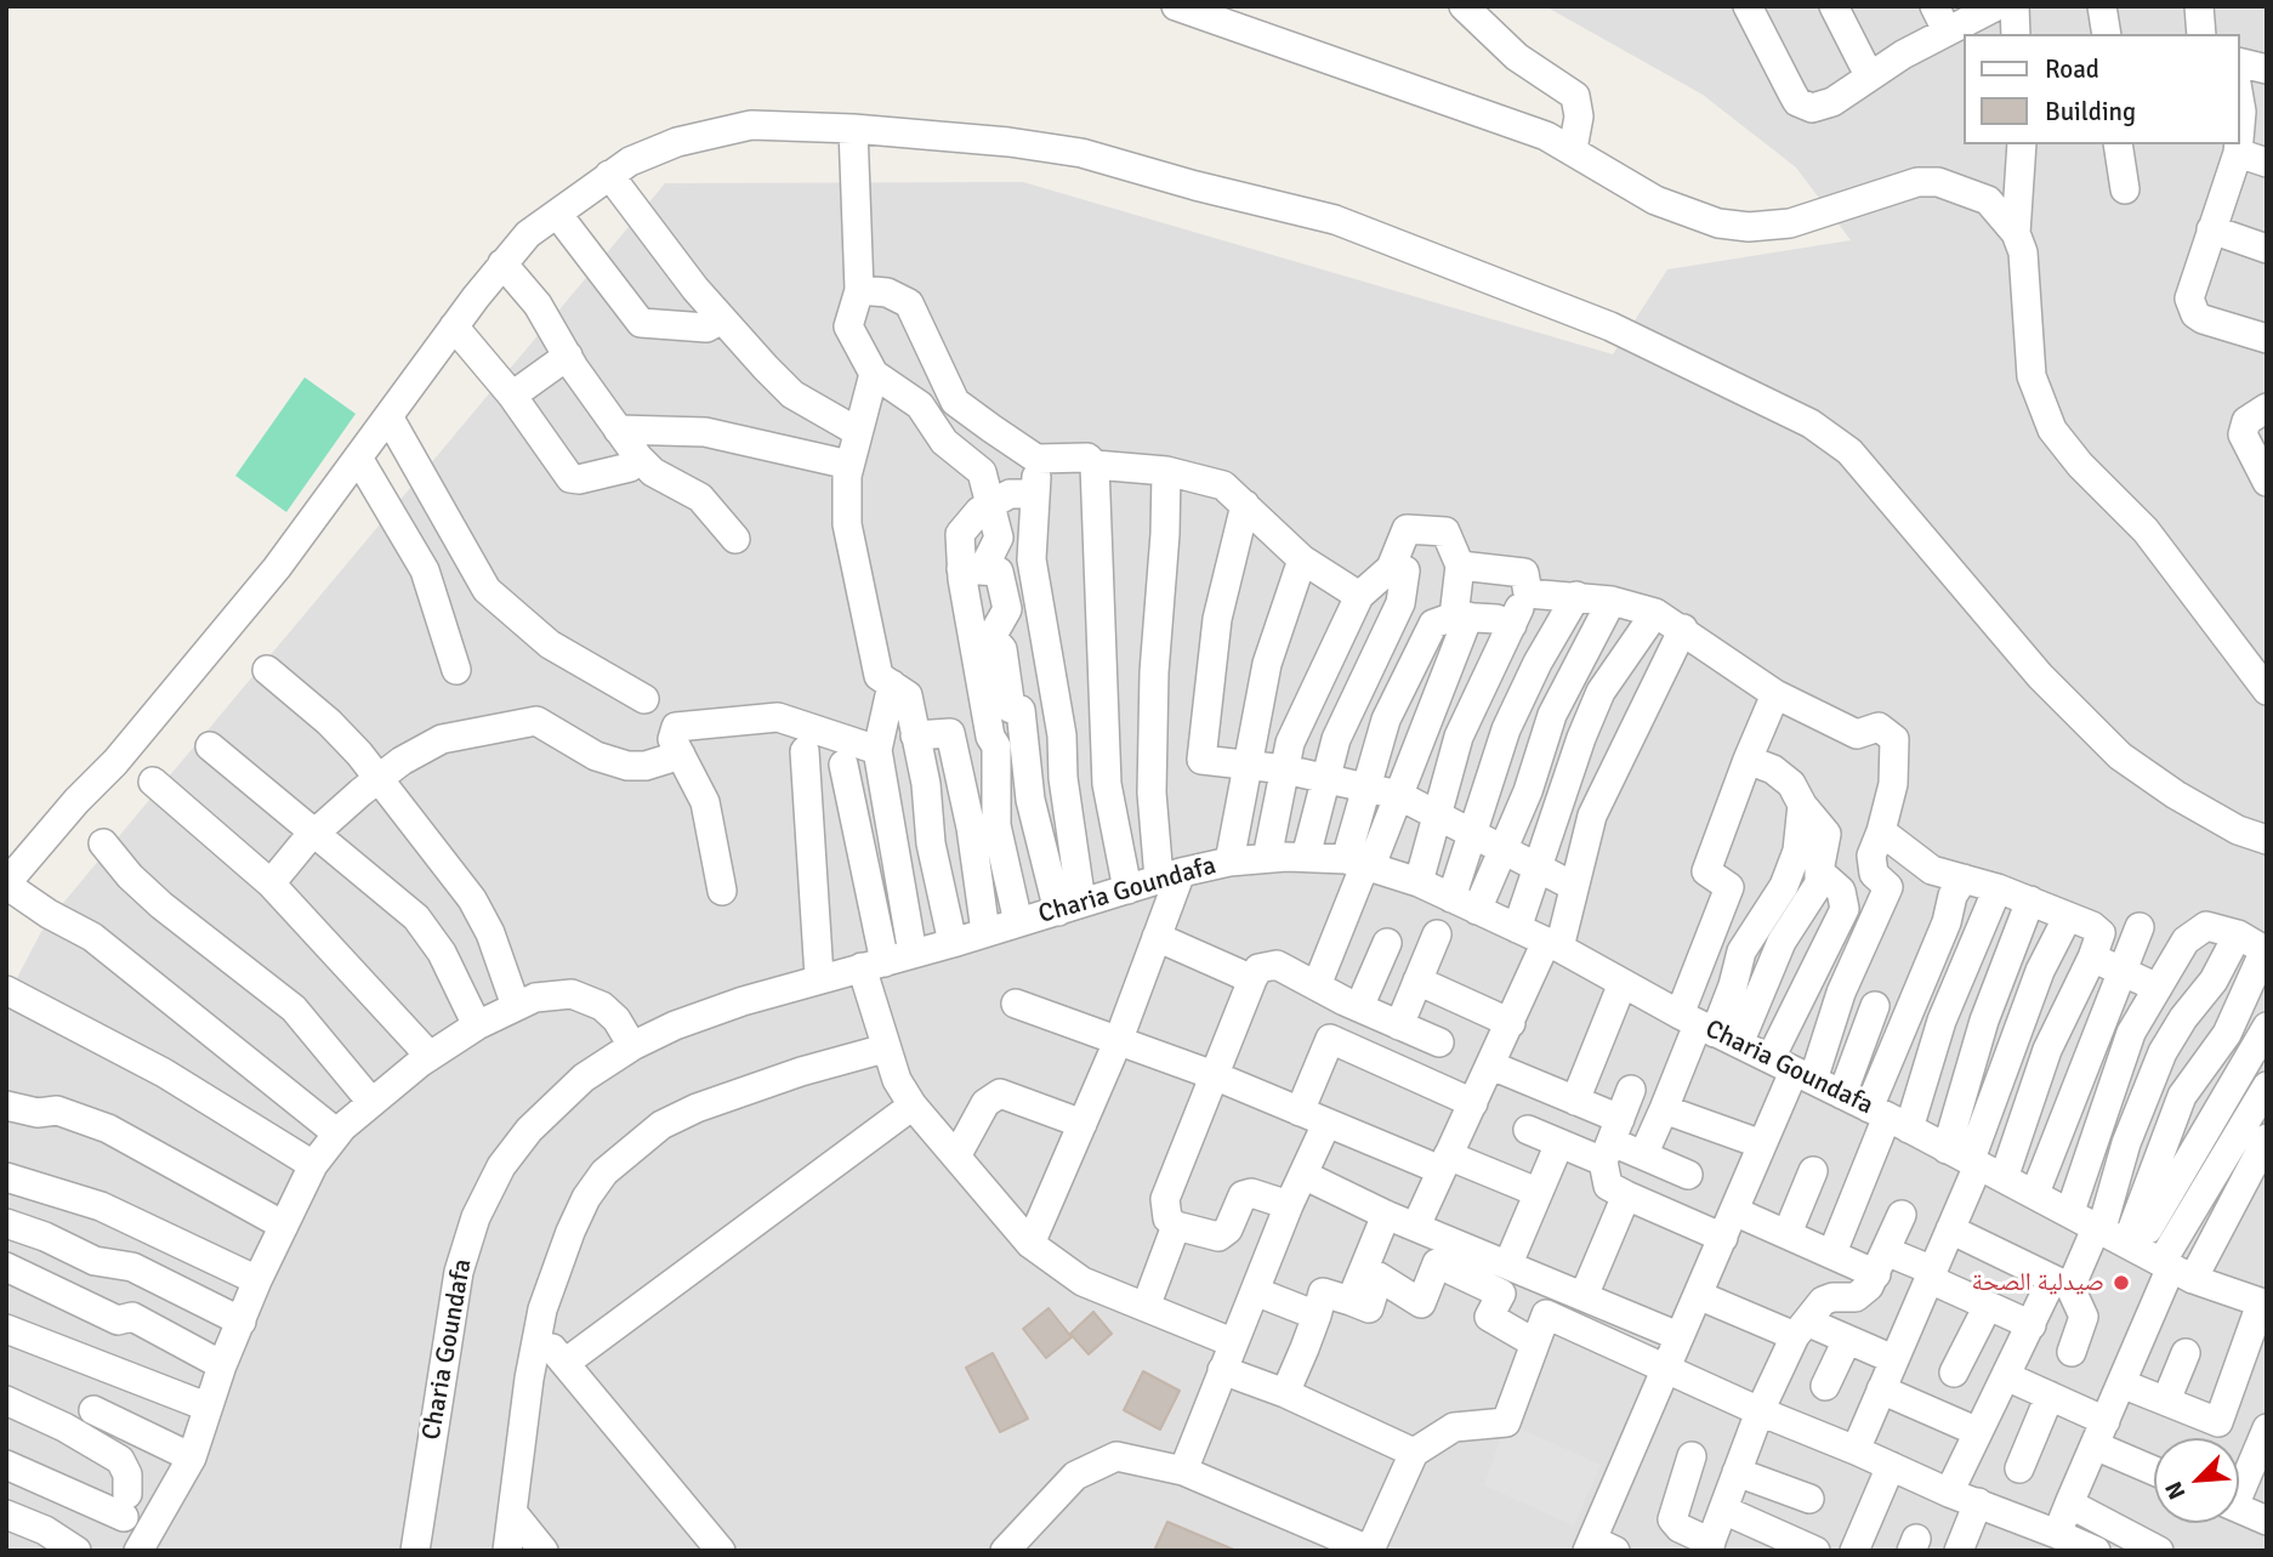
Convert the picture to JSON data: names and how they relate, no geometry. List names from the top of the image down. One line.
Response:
{"streets":{"street":["Charia Goundafa"]},"places":["صيدلية الصحة"],"legend":["Road","Building"],"north":"bottom left"}
